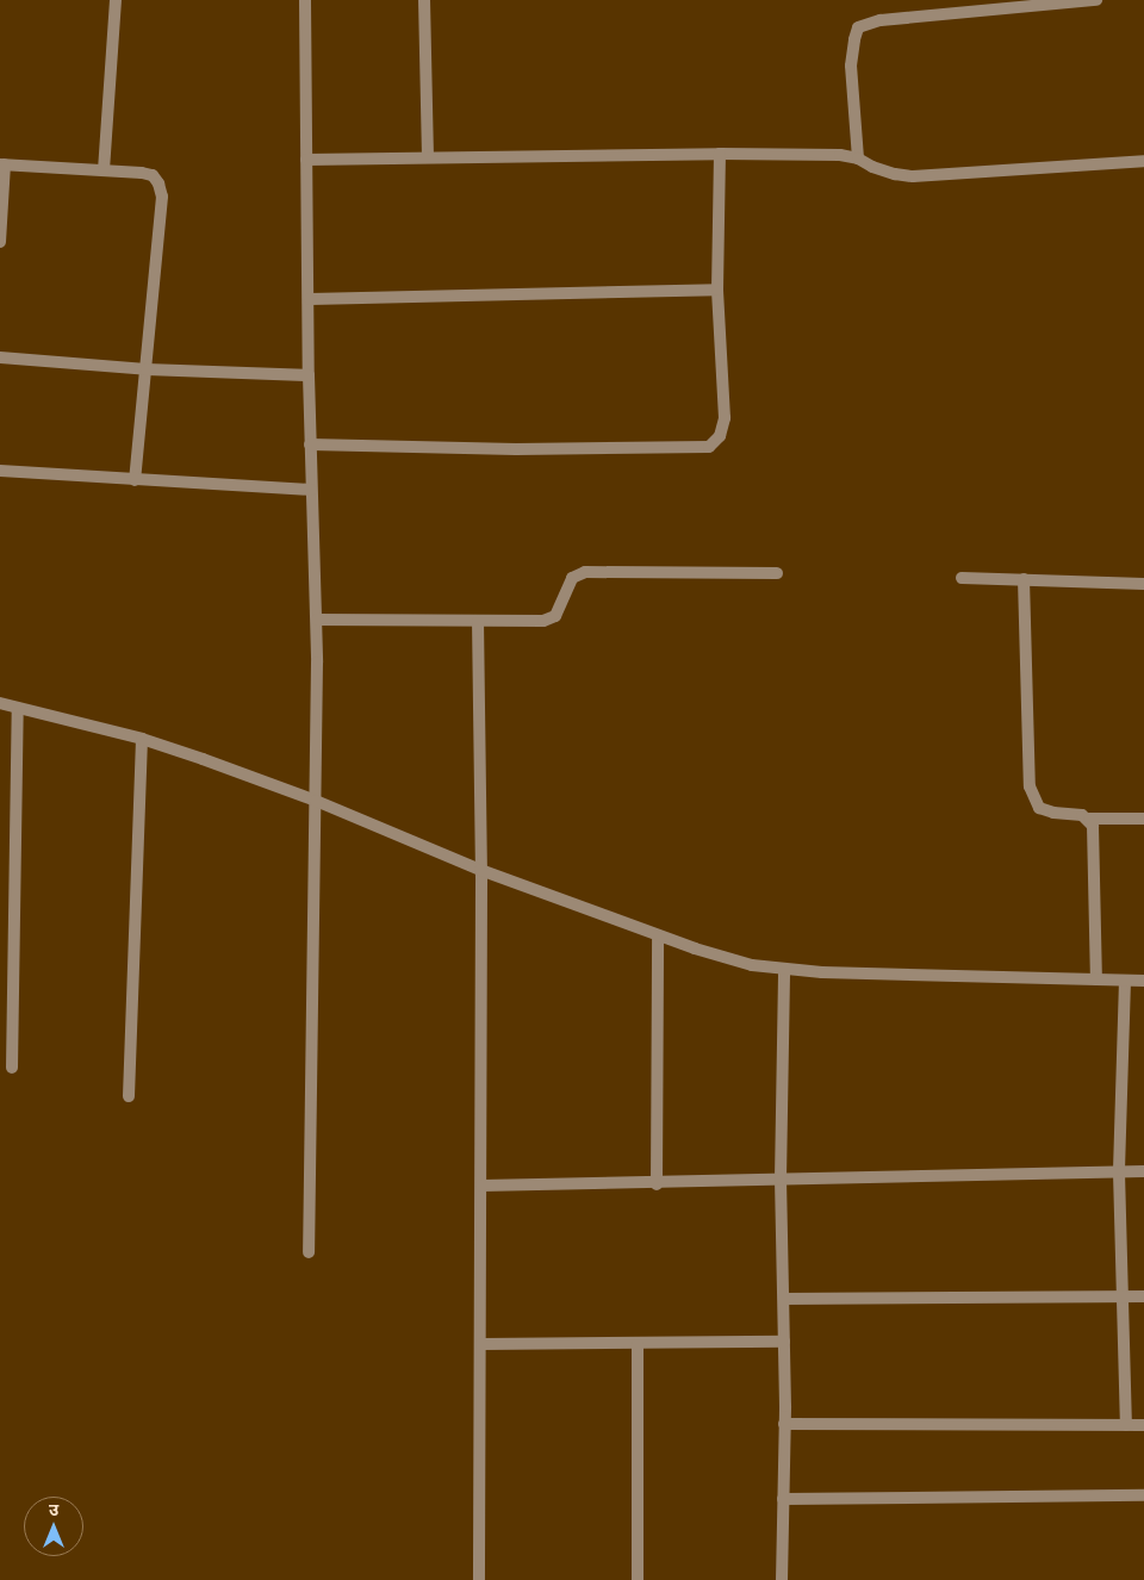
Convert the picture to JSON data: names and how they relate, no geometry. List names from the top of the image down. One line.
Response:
{"north":"top"}
